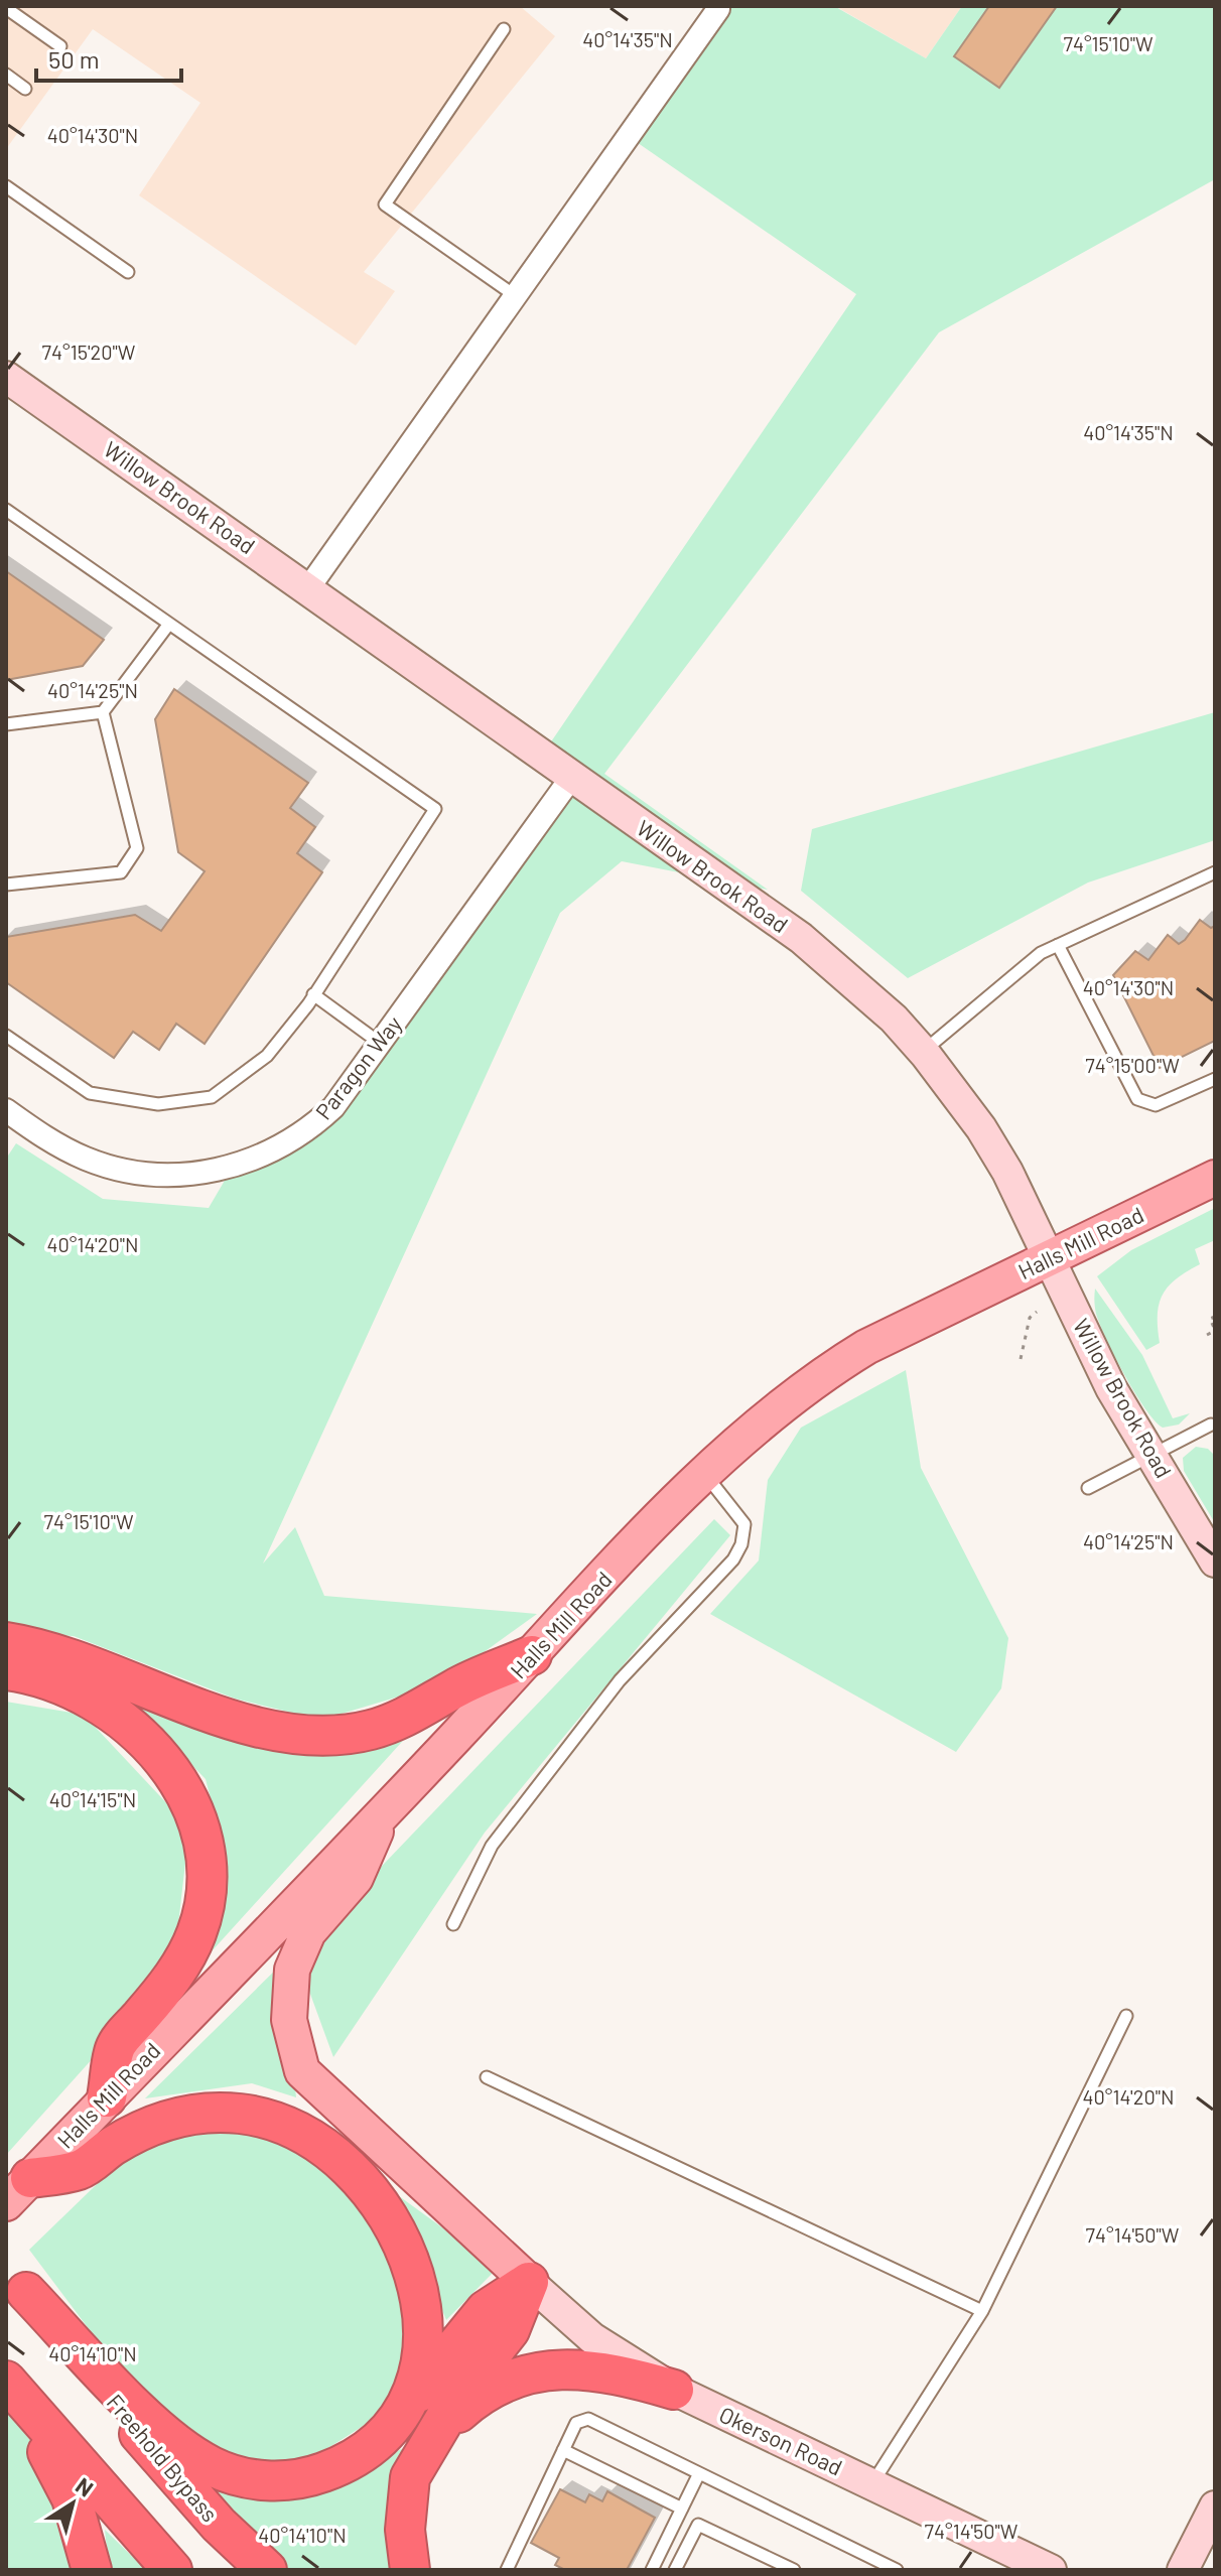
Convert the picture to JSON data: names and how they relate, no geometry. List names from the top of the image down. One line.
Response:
{"streets":{"highway":["Freehold Bypass"],"main road":["Halls Mill Road"],"street":["Willow Brook Road","Paragon Way","Okerson Road"]},"crossings":[["Willow Brook Road","Paragon Way"],["Willow Brook Road","Halls Mill Road"]],"scale_bar":"50 m","north":"top right","coordinates":["40°14'35\"N","74°15'10\"W","40°14'30\"N","74°15'20\"W","40°14'25\"N","74°15'00\"W","40°14'20\"N","40°14'15\"N","74°14'50\"W","40°14'10\"N"]}
